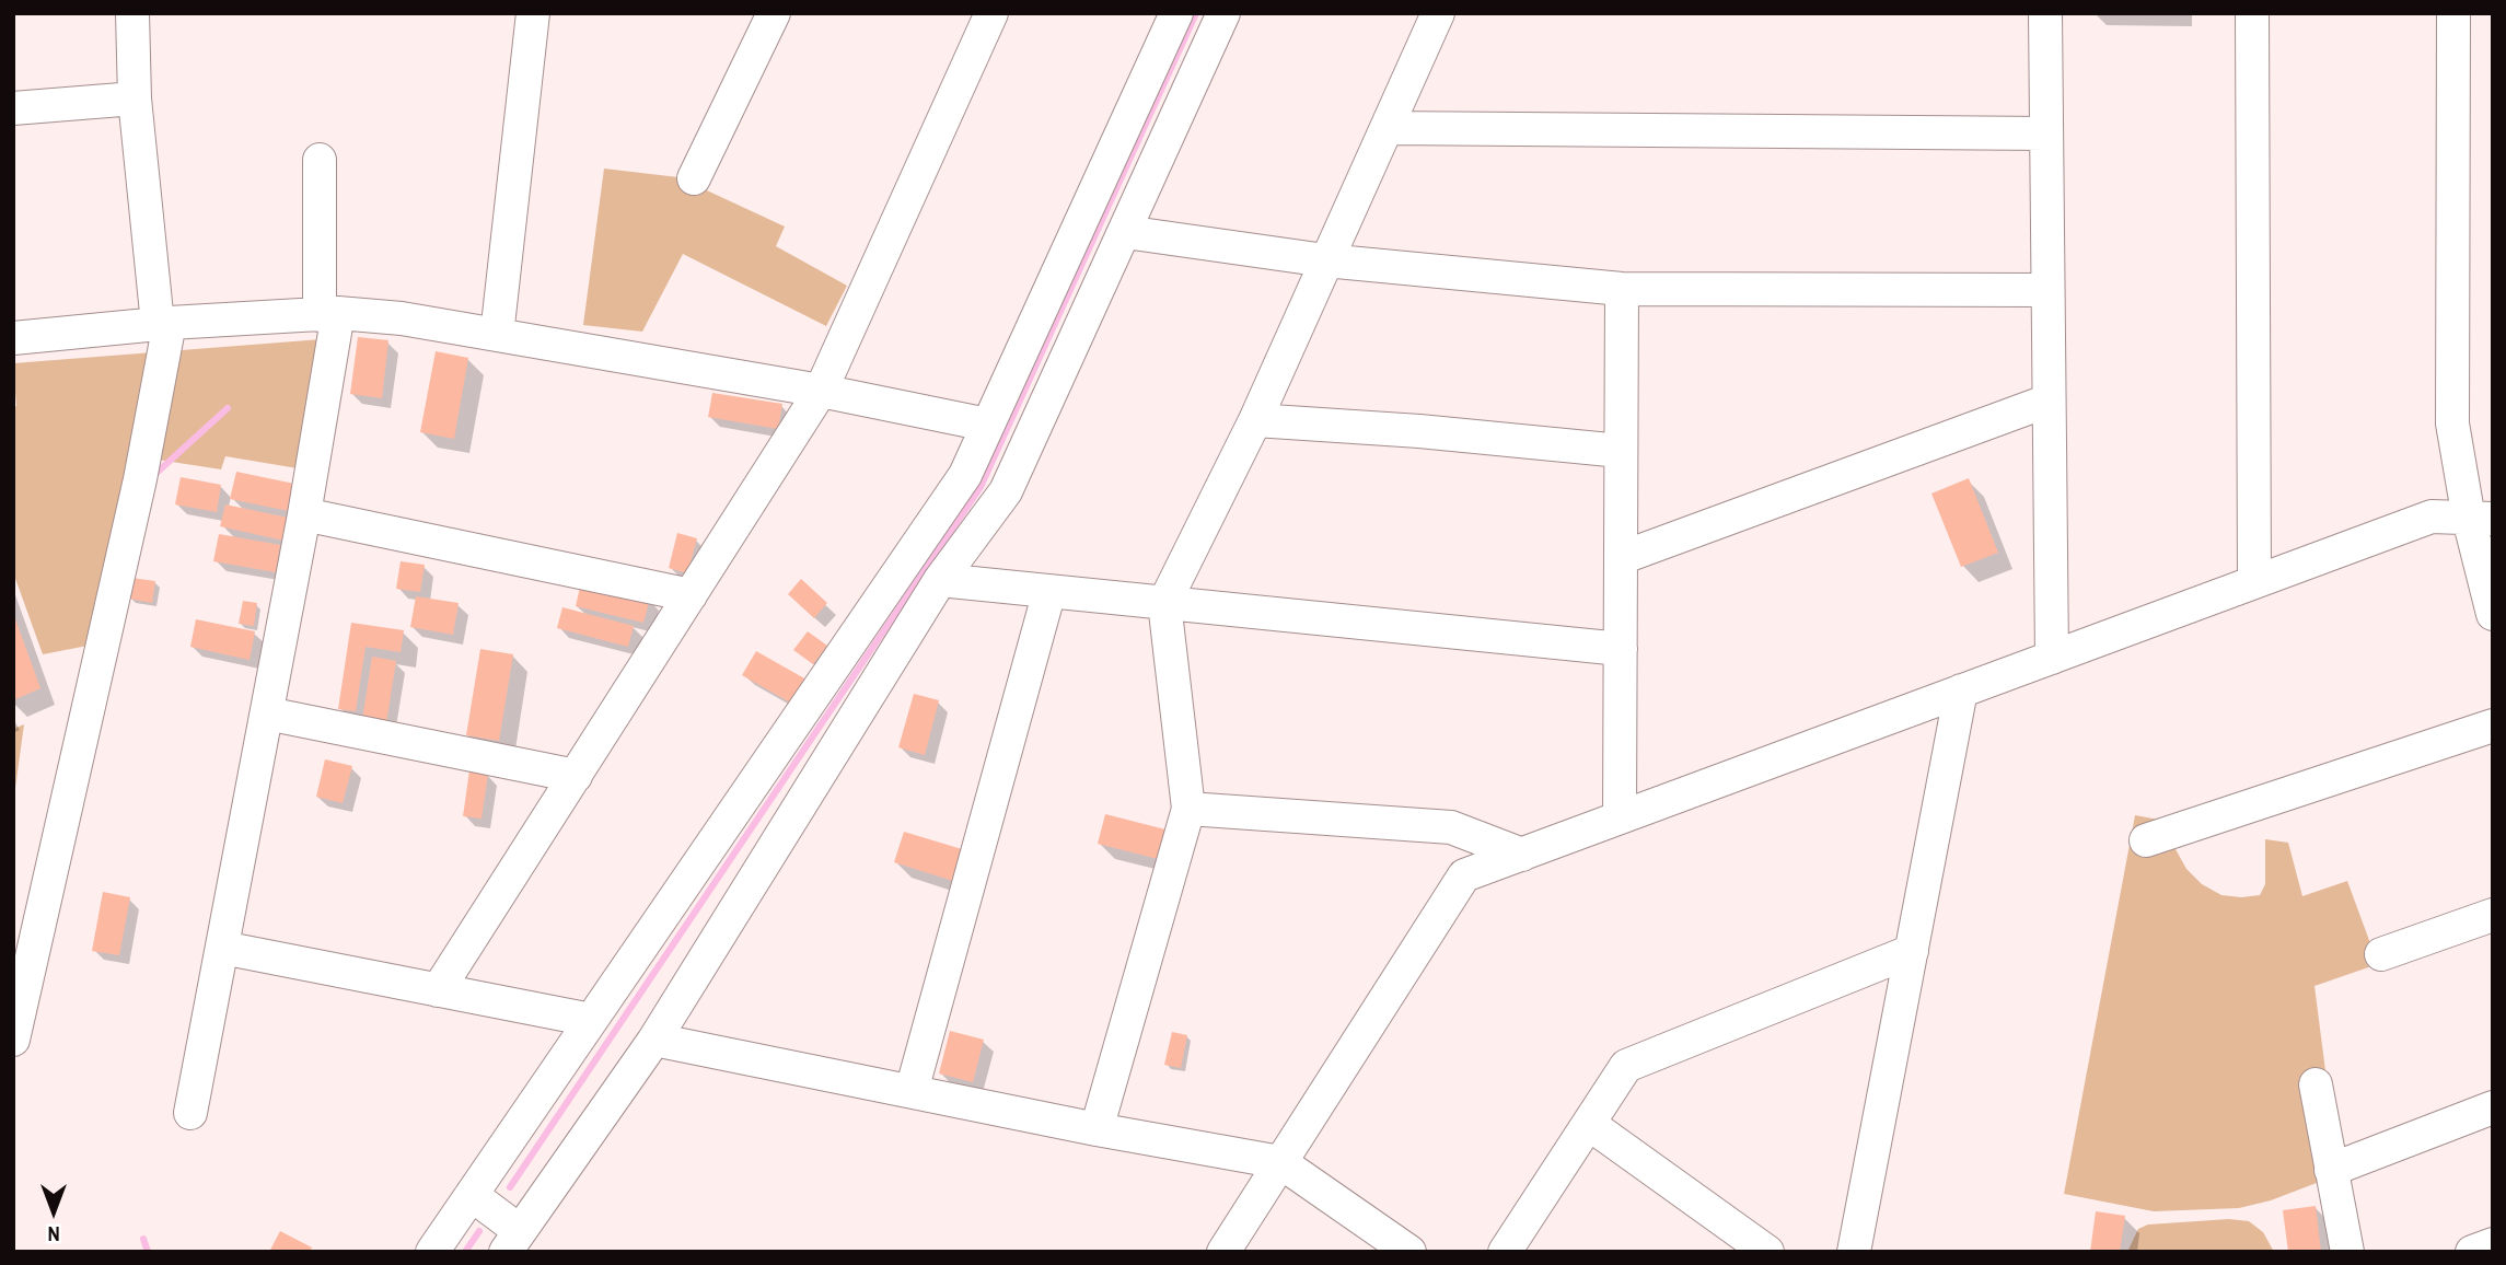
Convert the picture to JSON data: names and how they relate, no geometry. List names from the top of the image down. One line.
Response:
{"north":"bottom"}
